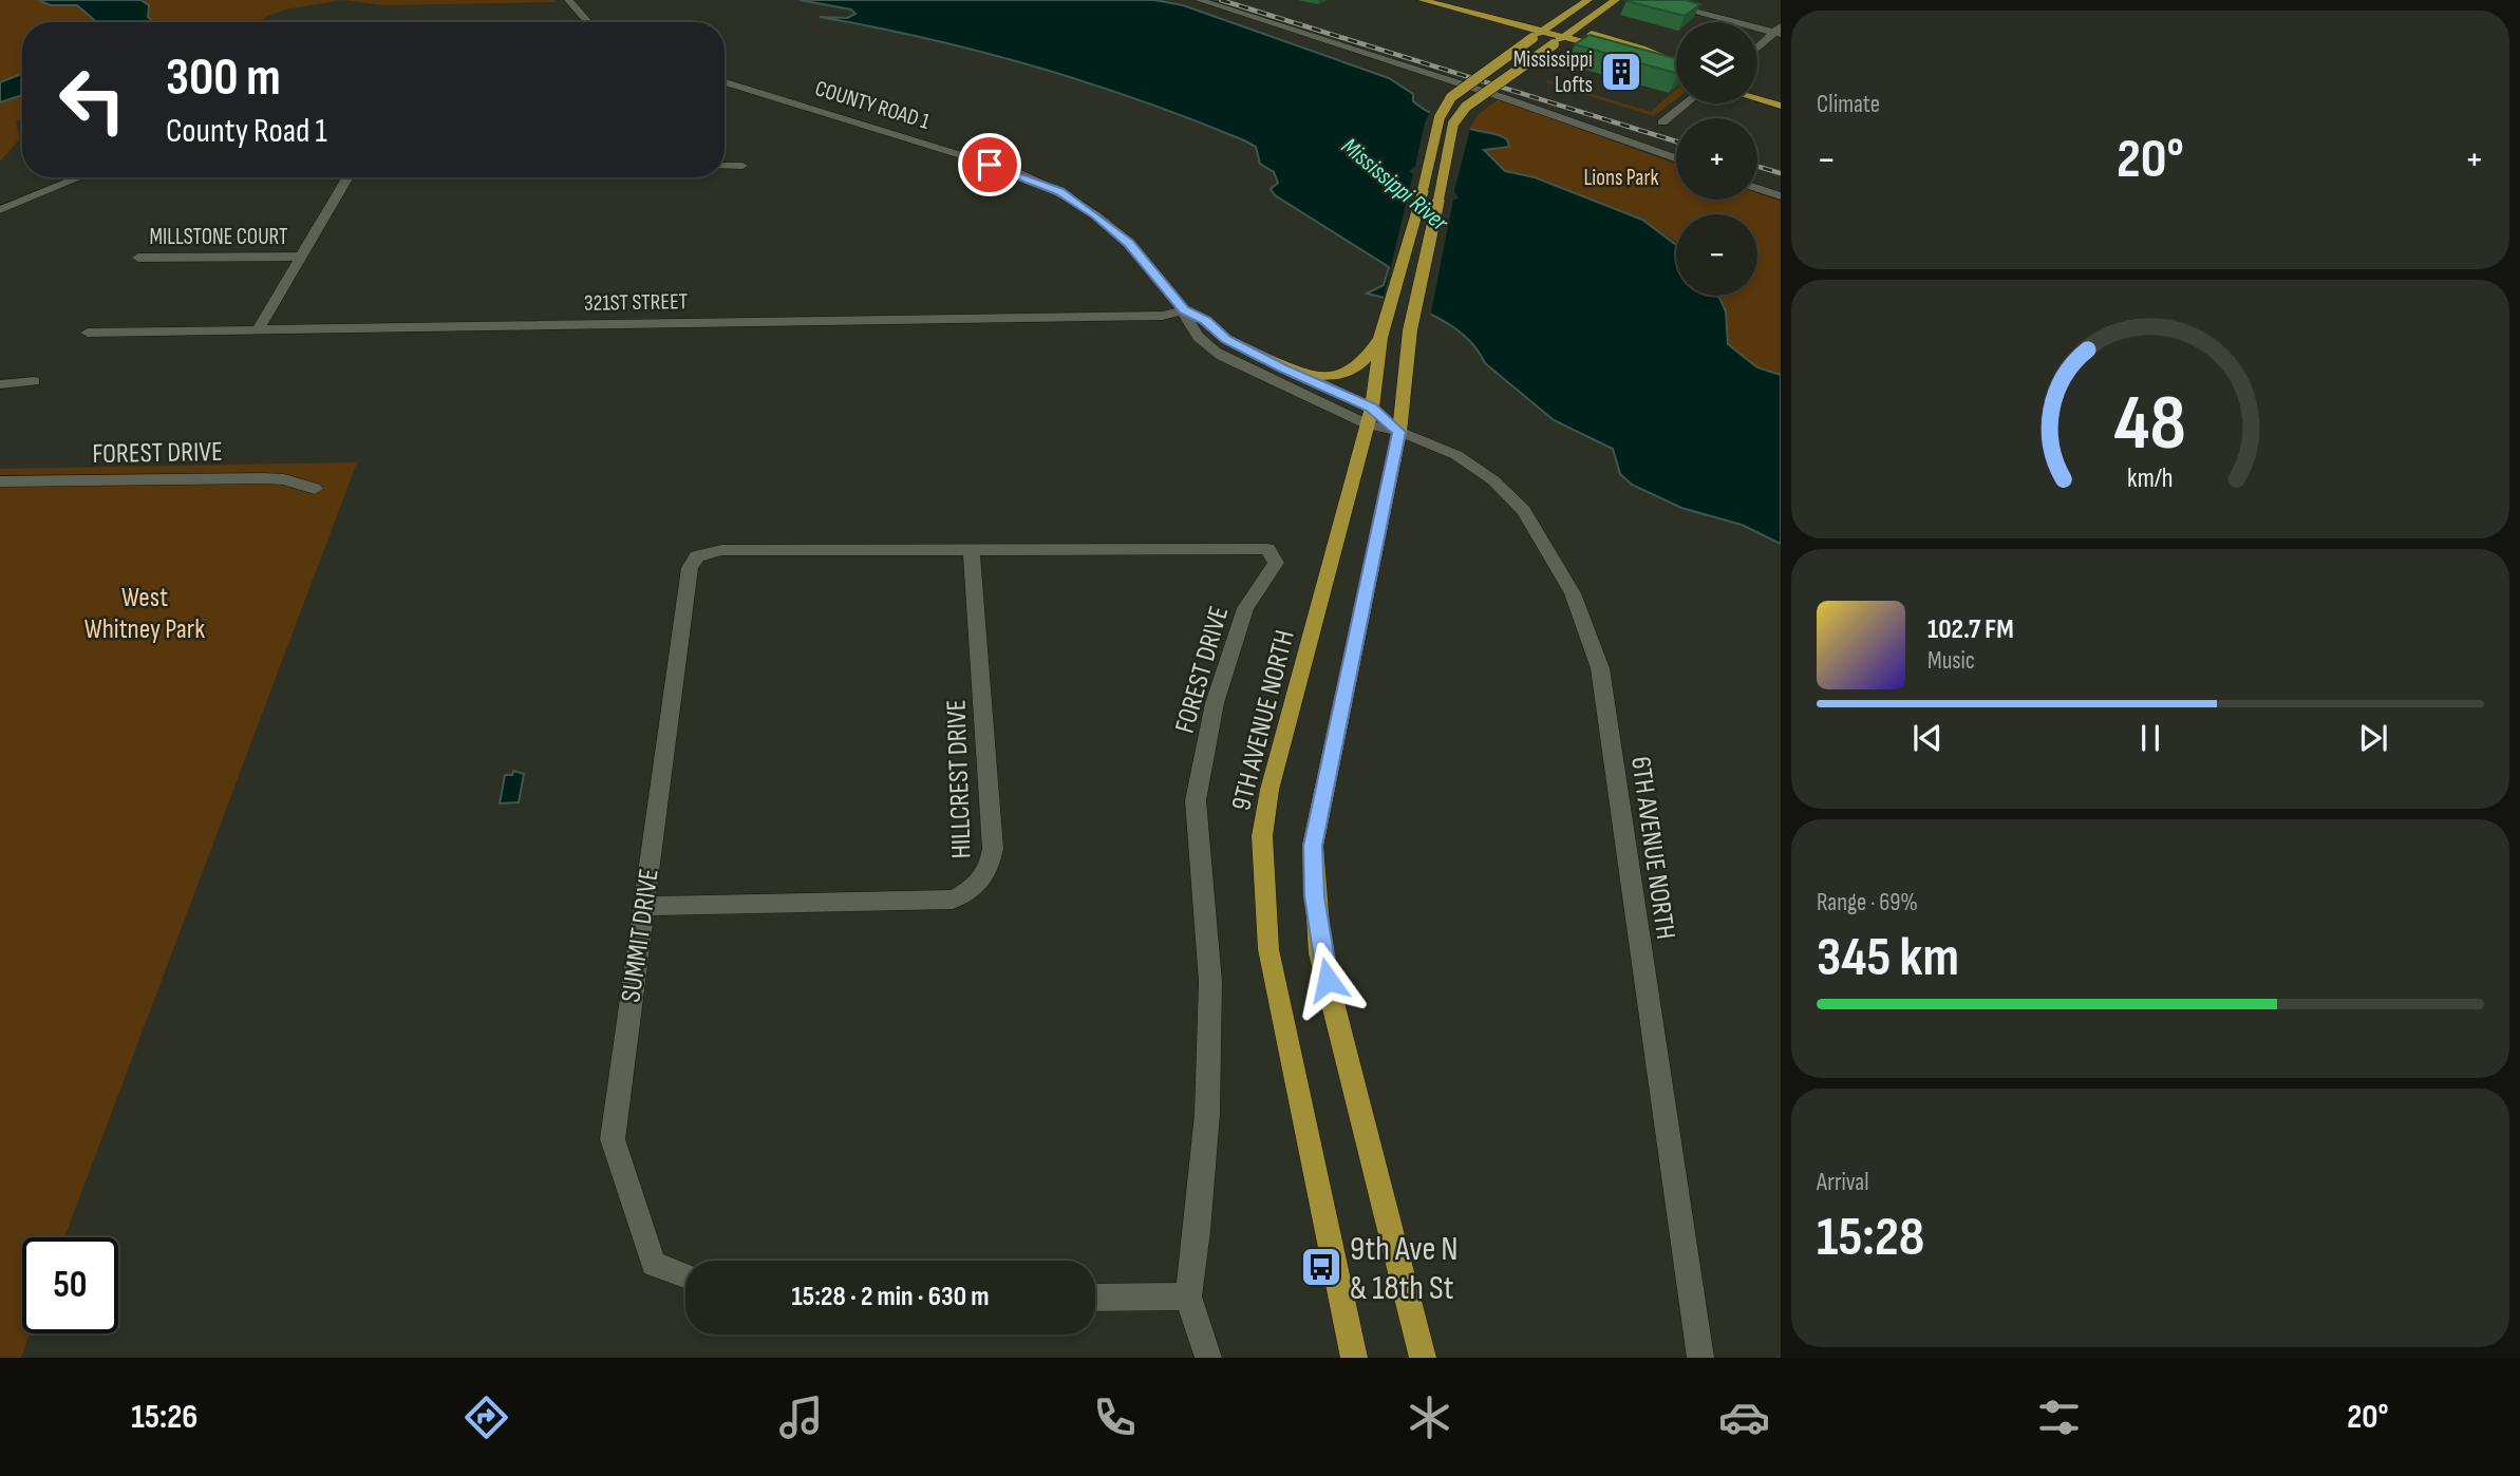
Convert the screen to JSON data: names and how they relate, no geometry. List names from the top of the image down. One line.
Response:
{"streets":{"main road":["9TH AVENUE NORTH"],"street":["COUNTY ROAD 1","MILLSTONE COURT","321ST STREET","FOREST DRIVE","HILLCREST DRIVE","6TH AVENUE NORTH","SUMMIT DRIVE"]},"crossings":[["COUNTY ROAD 1","321ST STREET"],["COUNTY ROAD 1","9TH AVENUE NORTH"],["COUNTY ROAD 1","6TH AVENUE NORTH"],["FOREST DRIVE","HILLCREST DRIVE"],["FOREST DRIVE","SUMMIT DRIVE"],["9TH AVENUE NORTH","6TH AVENUE NORTH"],["HILLCREST DRIVE","SUMMIT DRIVE"]],"water":["Mississippi River"],"parks":["Lions Park","West Whitney Park"],"places":{"building":["Mississippi Lofts"],"bus stop":["9th Ave N & 18th St"]},"page":{"tile":["Climate",["Range · 69%","345 km"],["Arrival","15:28"]],"map_buttons":["+","−"],"turn":["300 m","County Road 1"],"heat":["−","20°","+"],"song":["102.7 FM","Music"],"limit":"50","trip":"15:28 · 2 min · 630 m","tabs":["15:26","20°"],"gauge":["48","km/h"]}}
